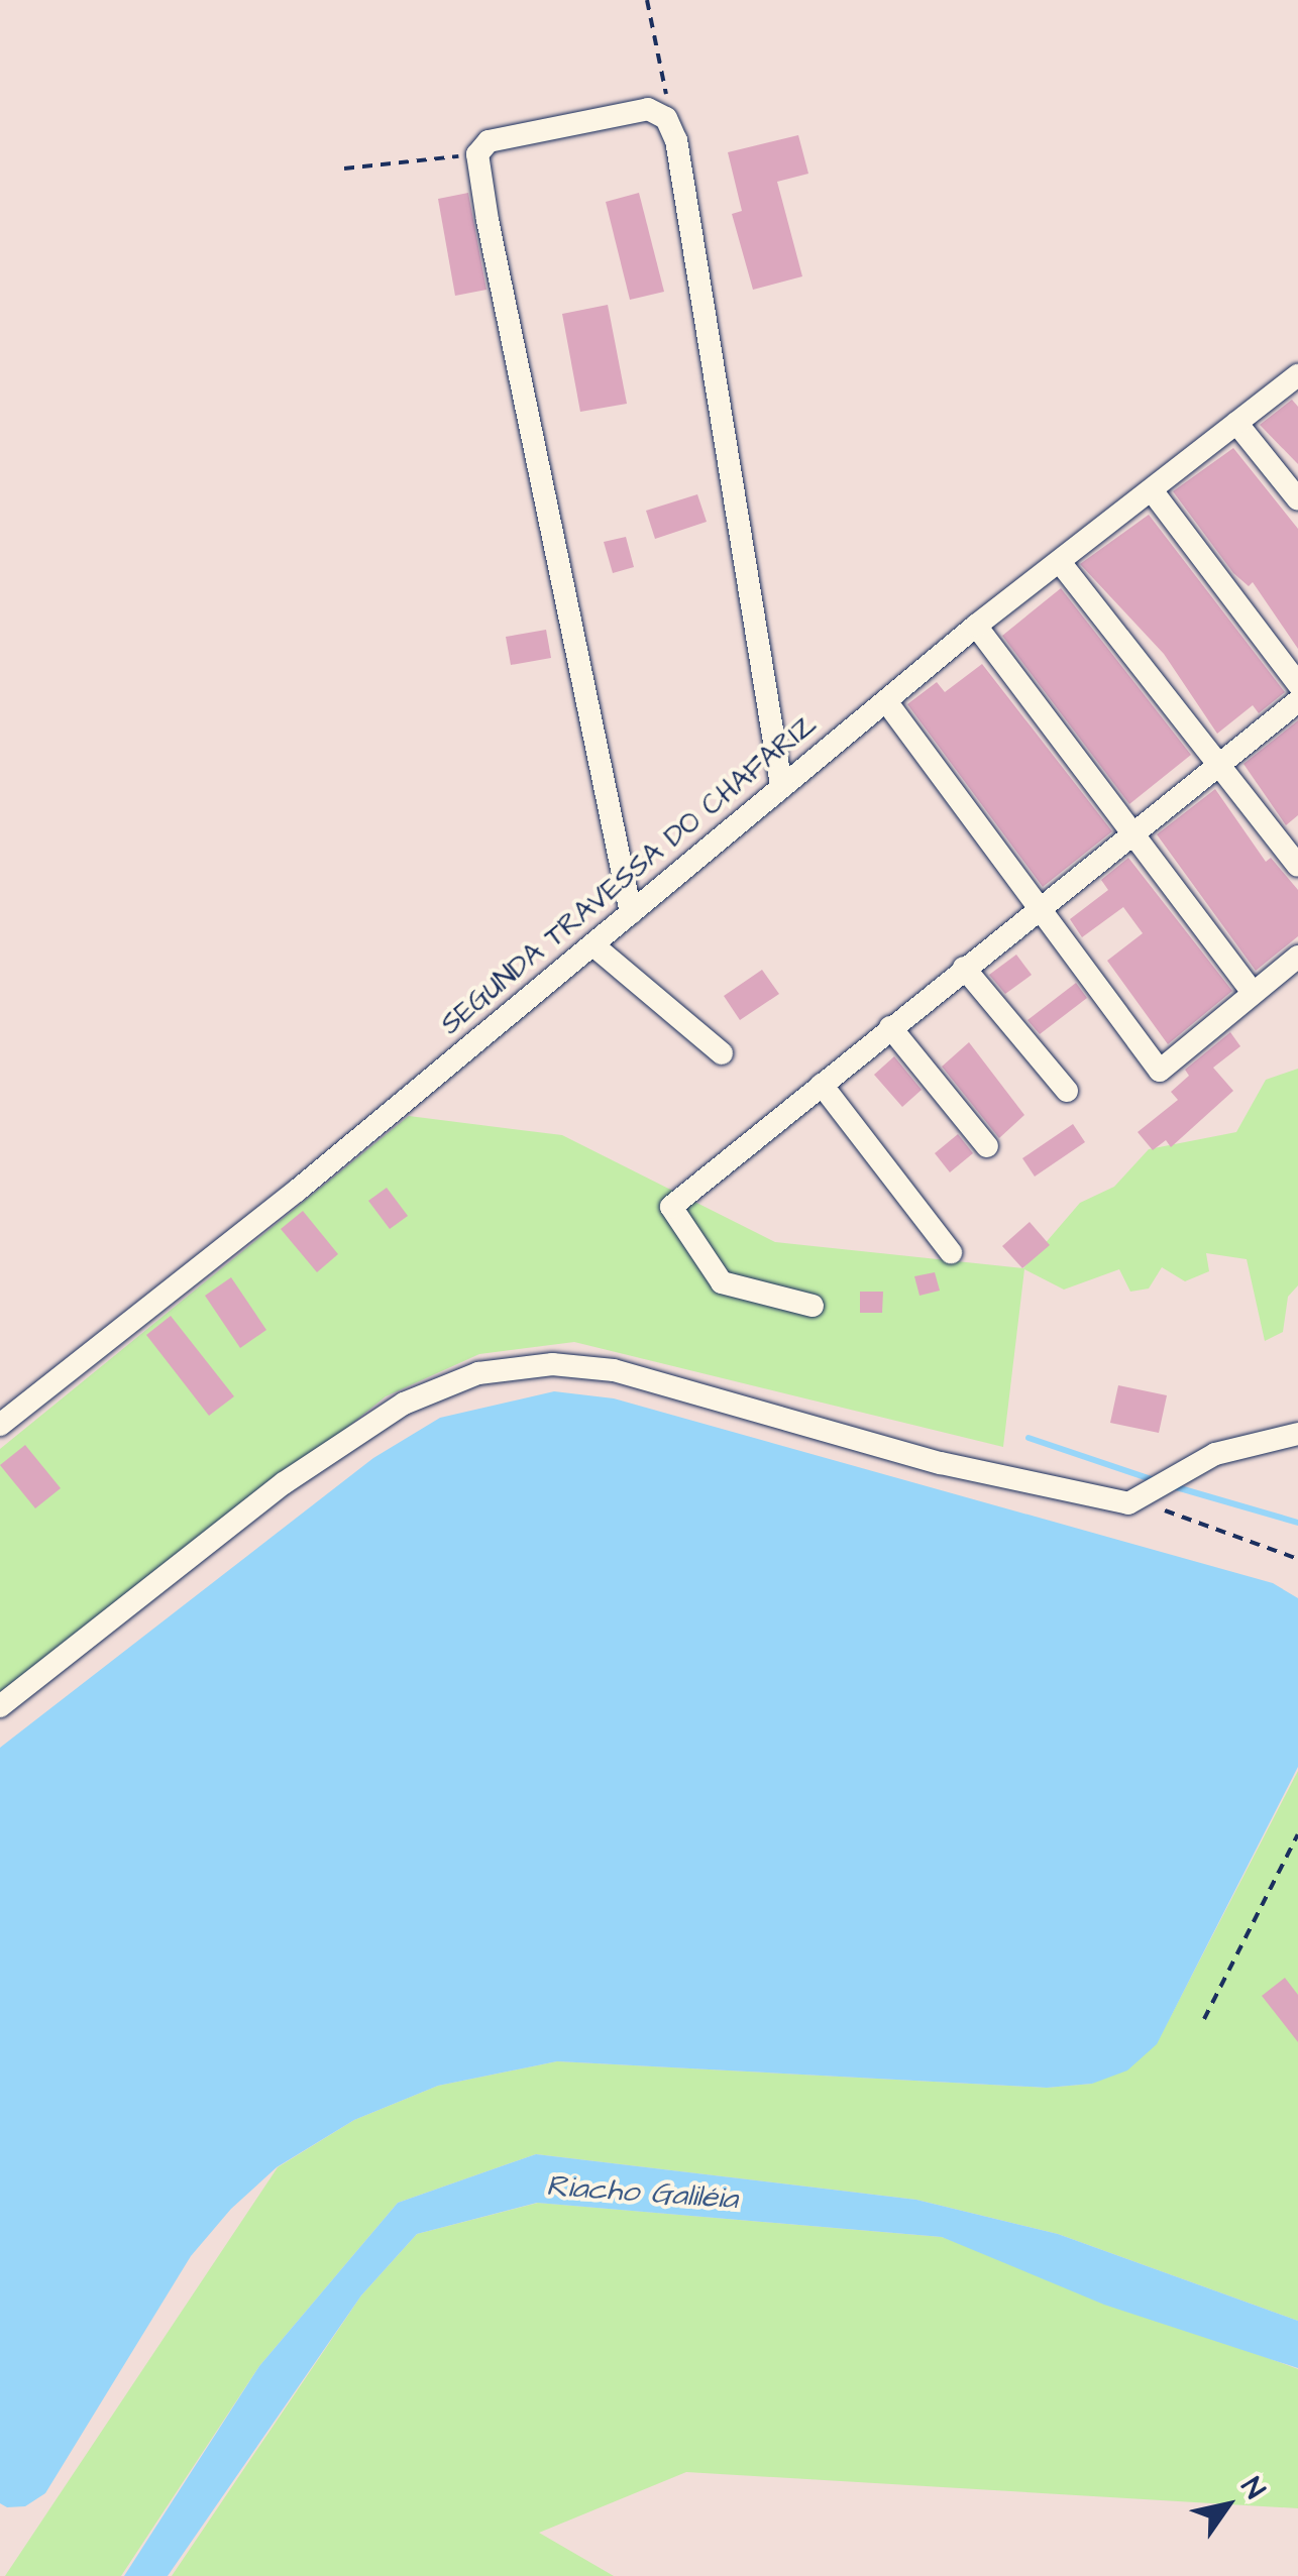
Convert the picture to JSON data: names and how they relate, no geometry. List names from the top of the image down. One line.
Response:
{"streets":{"street":["SEGUNDA TRAVESSA DO CHAFARIZ"]},"water":["Riacho Galiléia"],"north":"top right"}
